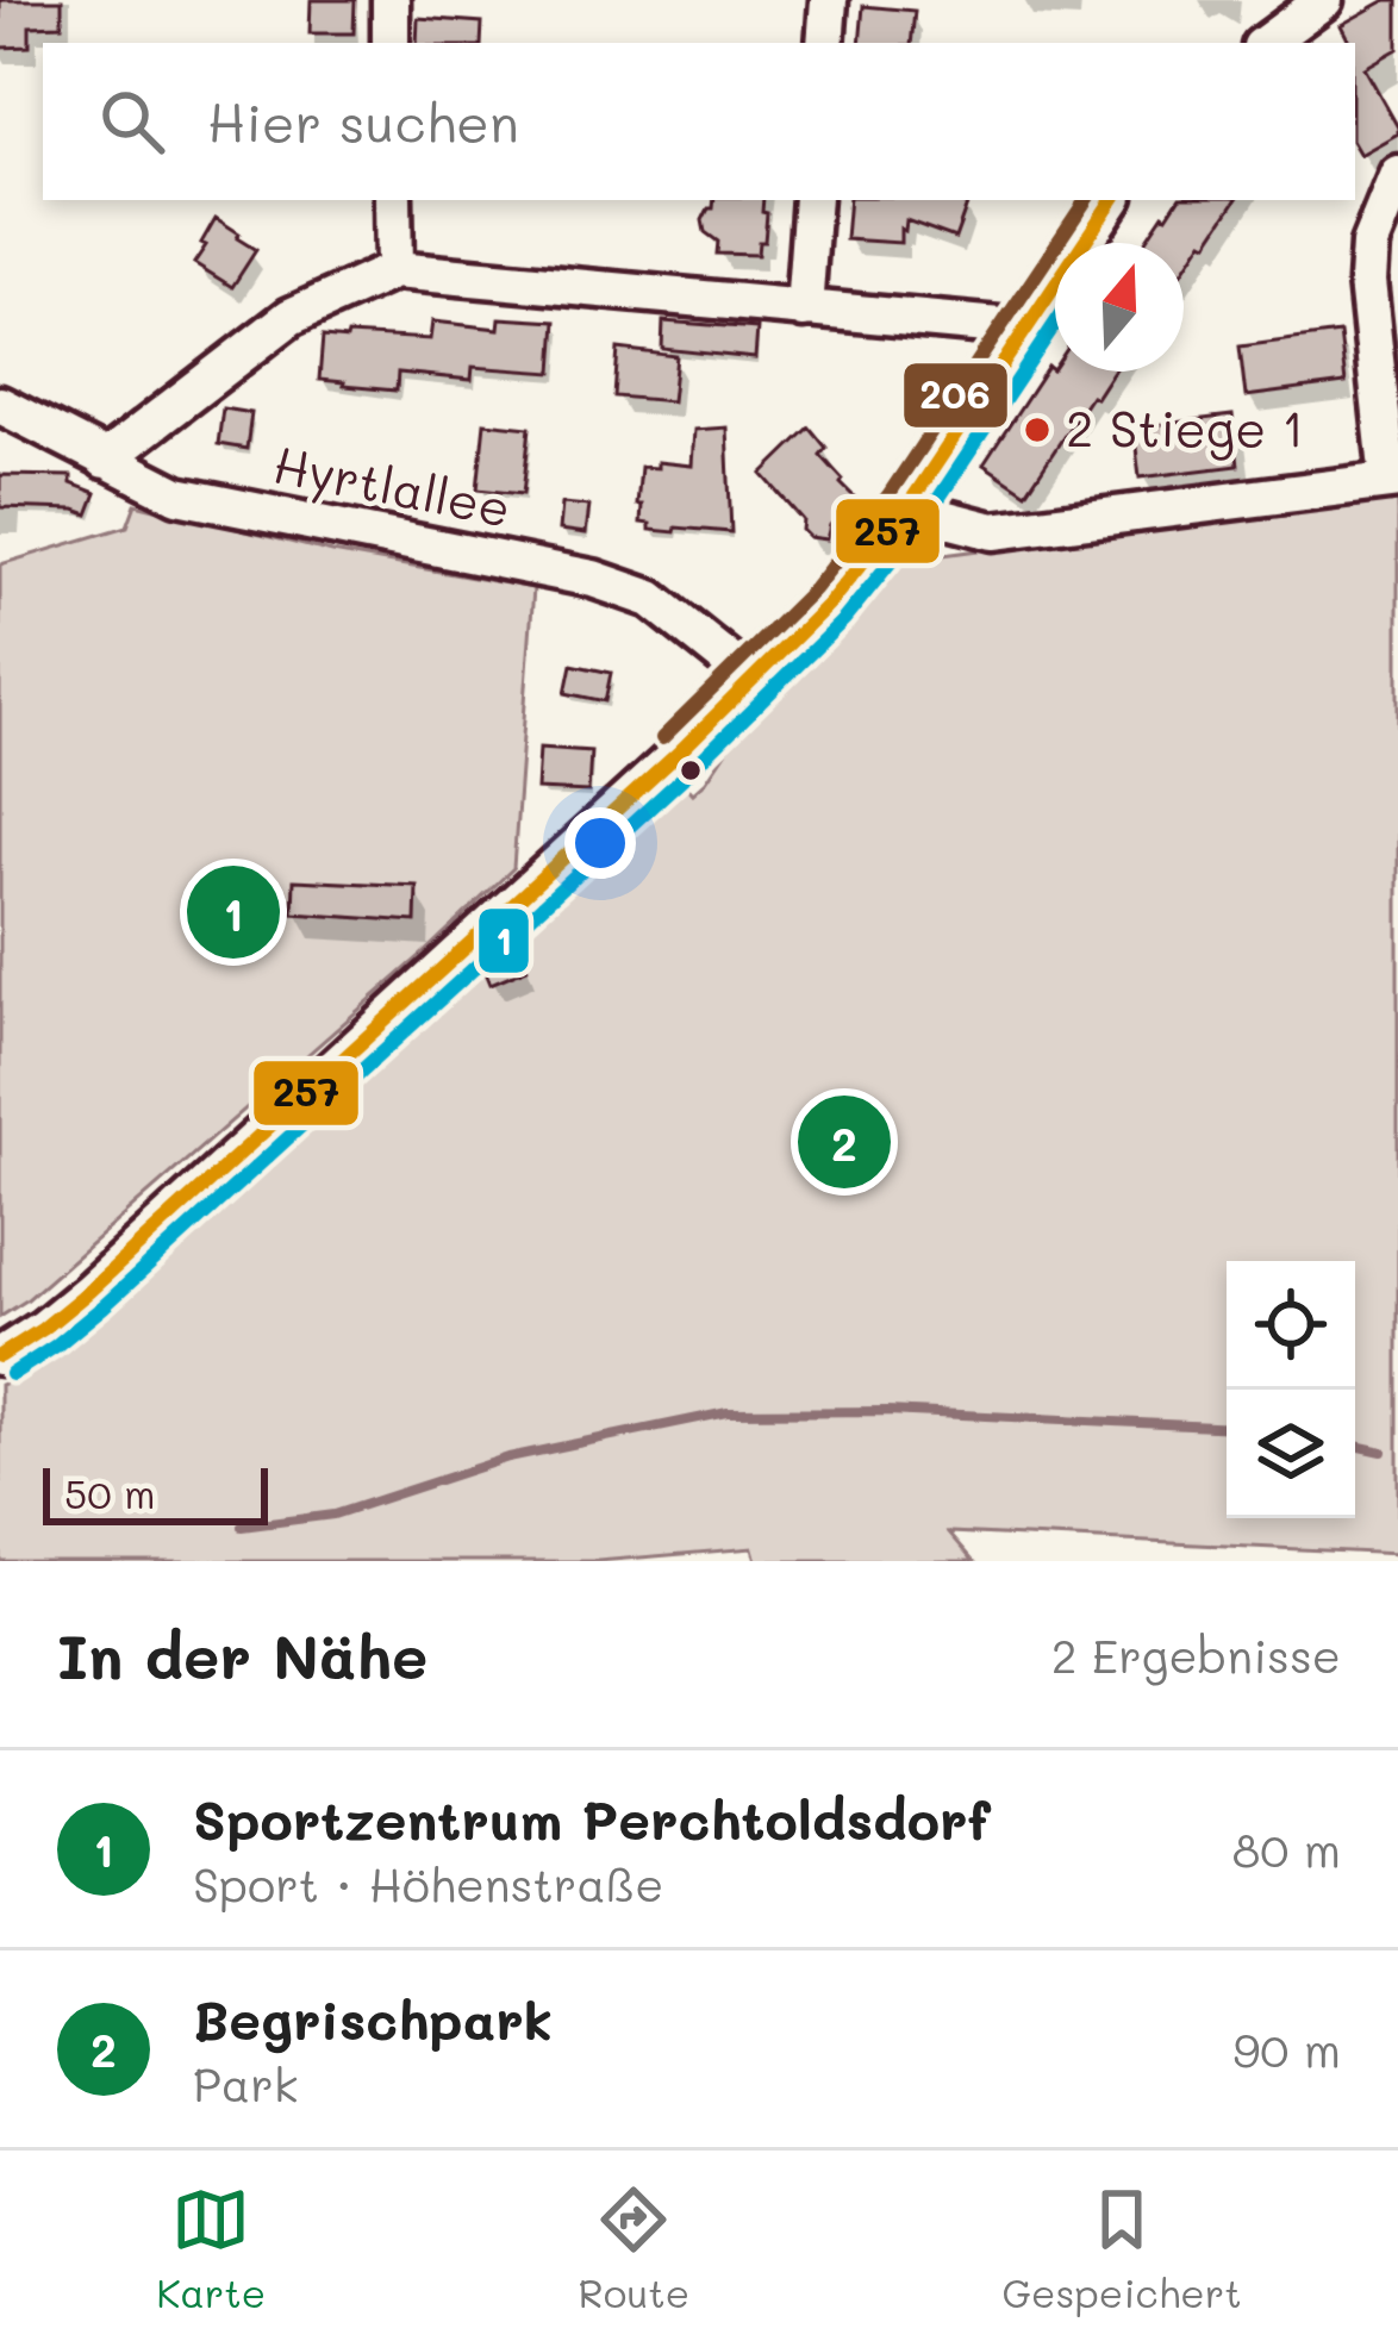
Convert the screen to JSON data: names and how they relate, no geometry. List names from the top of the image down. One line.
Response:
{"streets":{"street":["Hyrtlallee"]},"places":["2 Stiege 1"],"lines":["transit line 257","transit line 206","transit line 1"],"scale_bar":"50 m","north":"top","page":{"search":"Hier suchen","pins":["1","2"],"scale":"50 m","heading":["In der Nähe","2 Ergebnisse"],"list":[{"mark":"1","name":"Sportzentrum Perchtoldsdorf","note":"Sport · Höhenstraße","value":"80 m"},{"mark":"2","name":"Begrischpark","note":"Park","value":"90 m"}],"nav":["Karte","Route","Gespeichert"]}}
